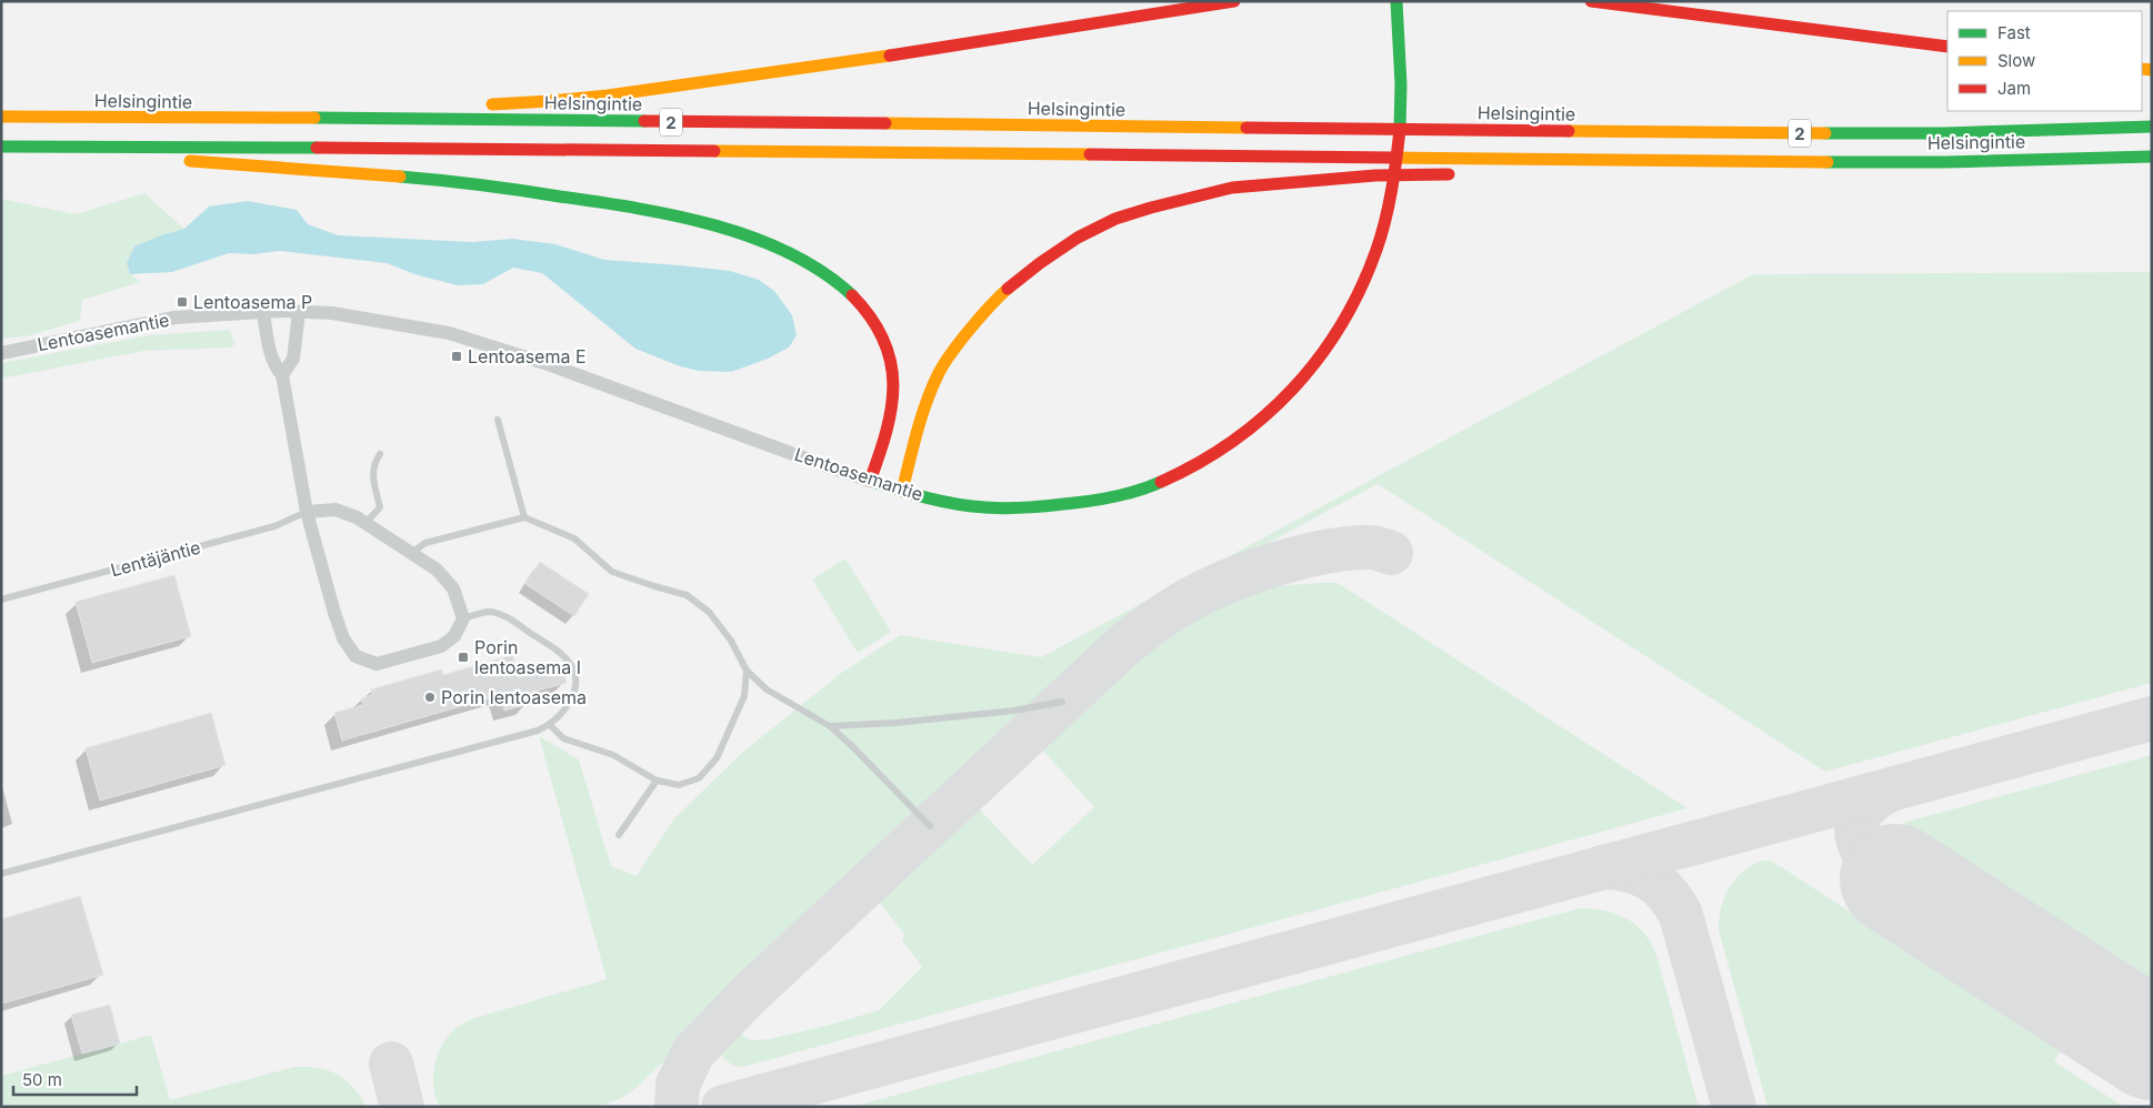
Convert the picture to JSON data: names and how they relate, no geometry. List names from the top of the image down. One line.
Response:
{"streets":{"main road":["Helsingintie","2","Lentoasemantie"],"lane":["Lentäjäntie"]},"places":{"transit":["Lentoasema P","Lentoasema E","Porin lentoasema I"],"other":["Porin lentoasema"]},"legend":["Fast","Slow","Jam"],"scale_bar":"50 m"}
